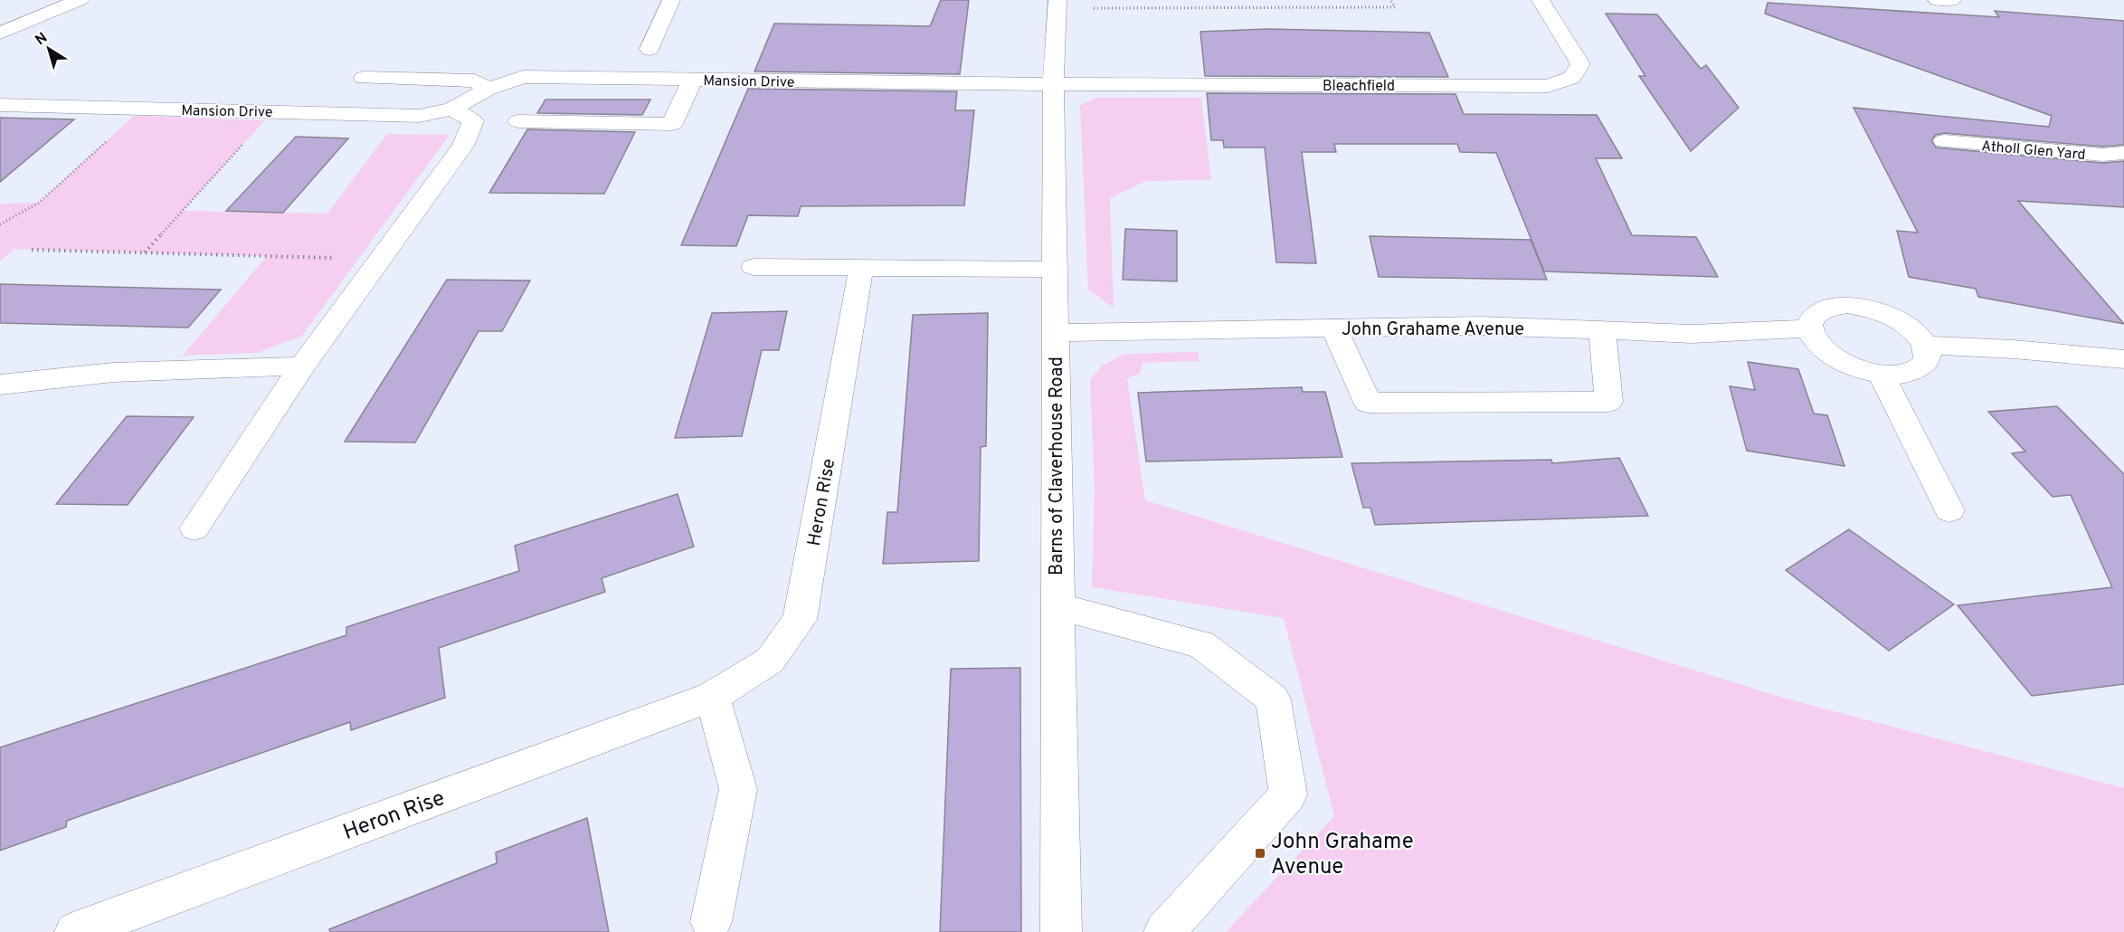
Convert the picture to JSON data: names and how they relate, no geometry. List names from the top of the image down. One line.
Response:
{"streets":{"street":["Mansion Drive","Bleachfield","Atholl Glen Yard","John Grahame Avenue","Barns of Claverhouse Road","Heron Rise"]},"crossings":[["Mansion Drive","Bleachfield"],["Mansion Drive","Barns of Claverhouse Road"],["Bleachfield","Barns of Claverhouse Road"],["John Grahame Avenue","Barns of Claverhouse Road"]],"places":{"transit":["John Grahame Avenue"]},"north":"top left"}
